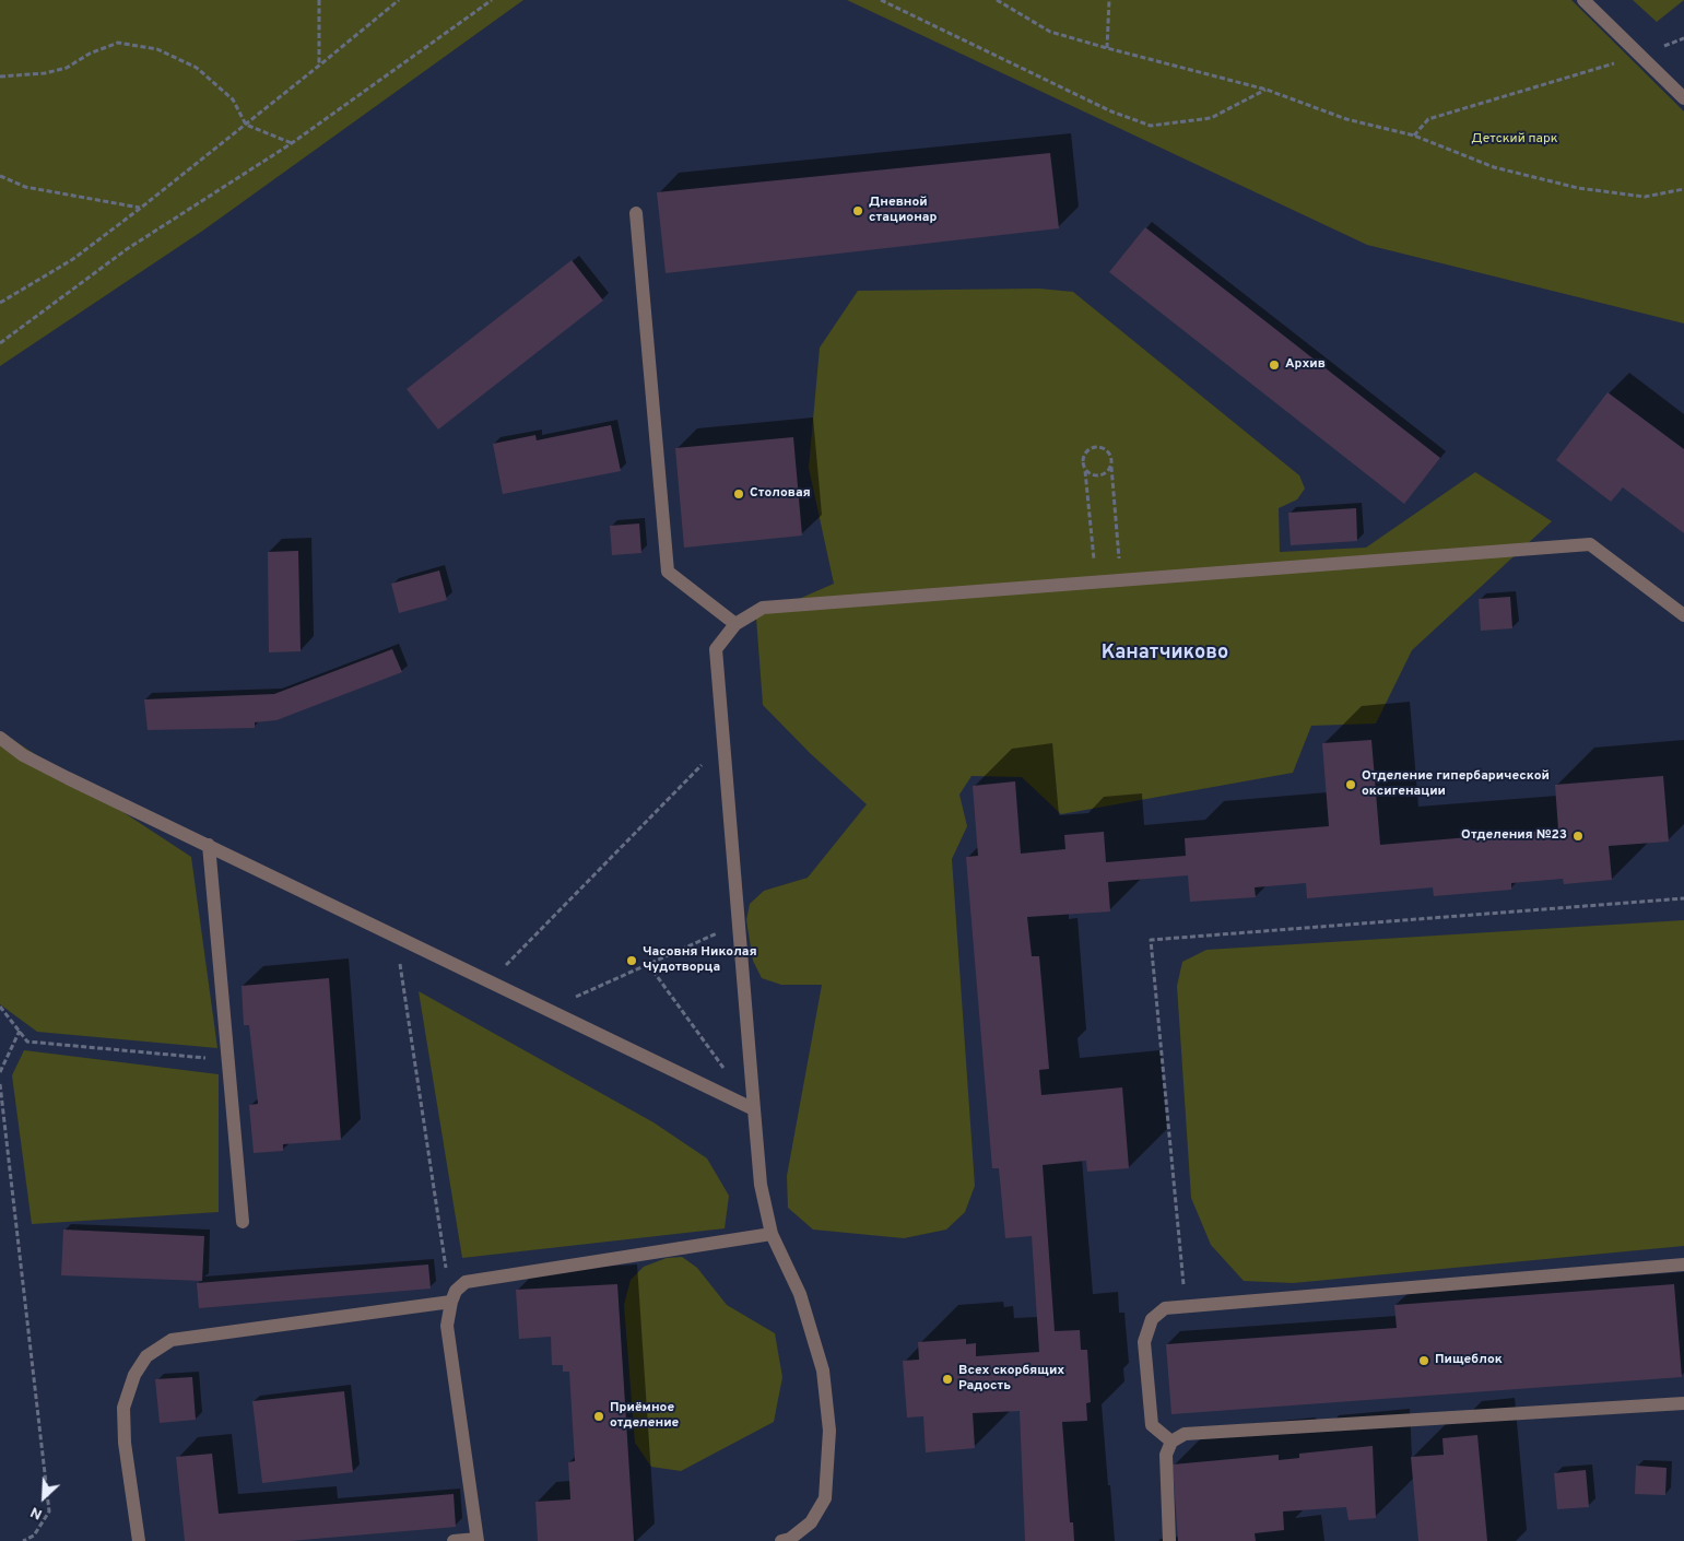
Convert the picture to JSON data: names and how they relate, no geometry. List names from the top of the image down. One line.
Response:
{"districts":["Канатчиково"],"parks":["Детский парк"],"places":["Дневной стационар","Архив","Столовая","Отделение гипербарической оксигенации","Отделения №23","Часовня Николая Чудотворца","Пищеблок","Всех скорбящих Радость","Приёмное отделение"],"north":"bottom left"}
